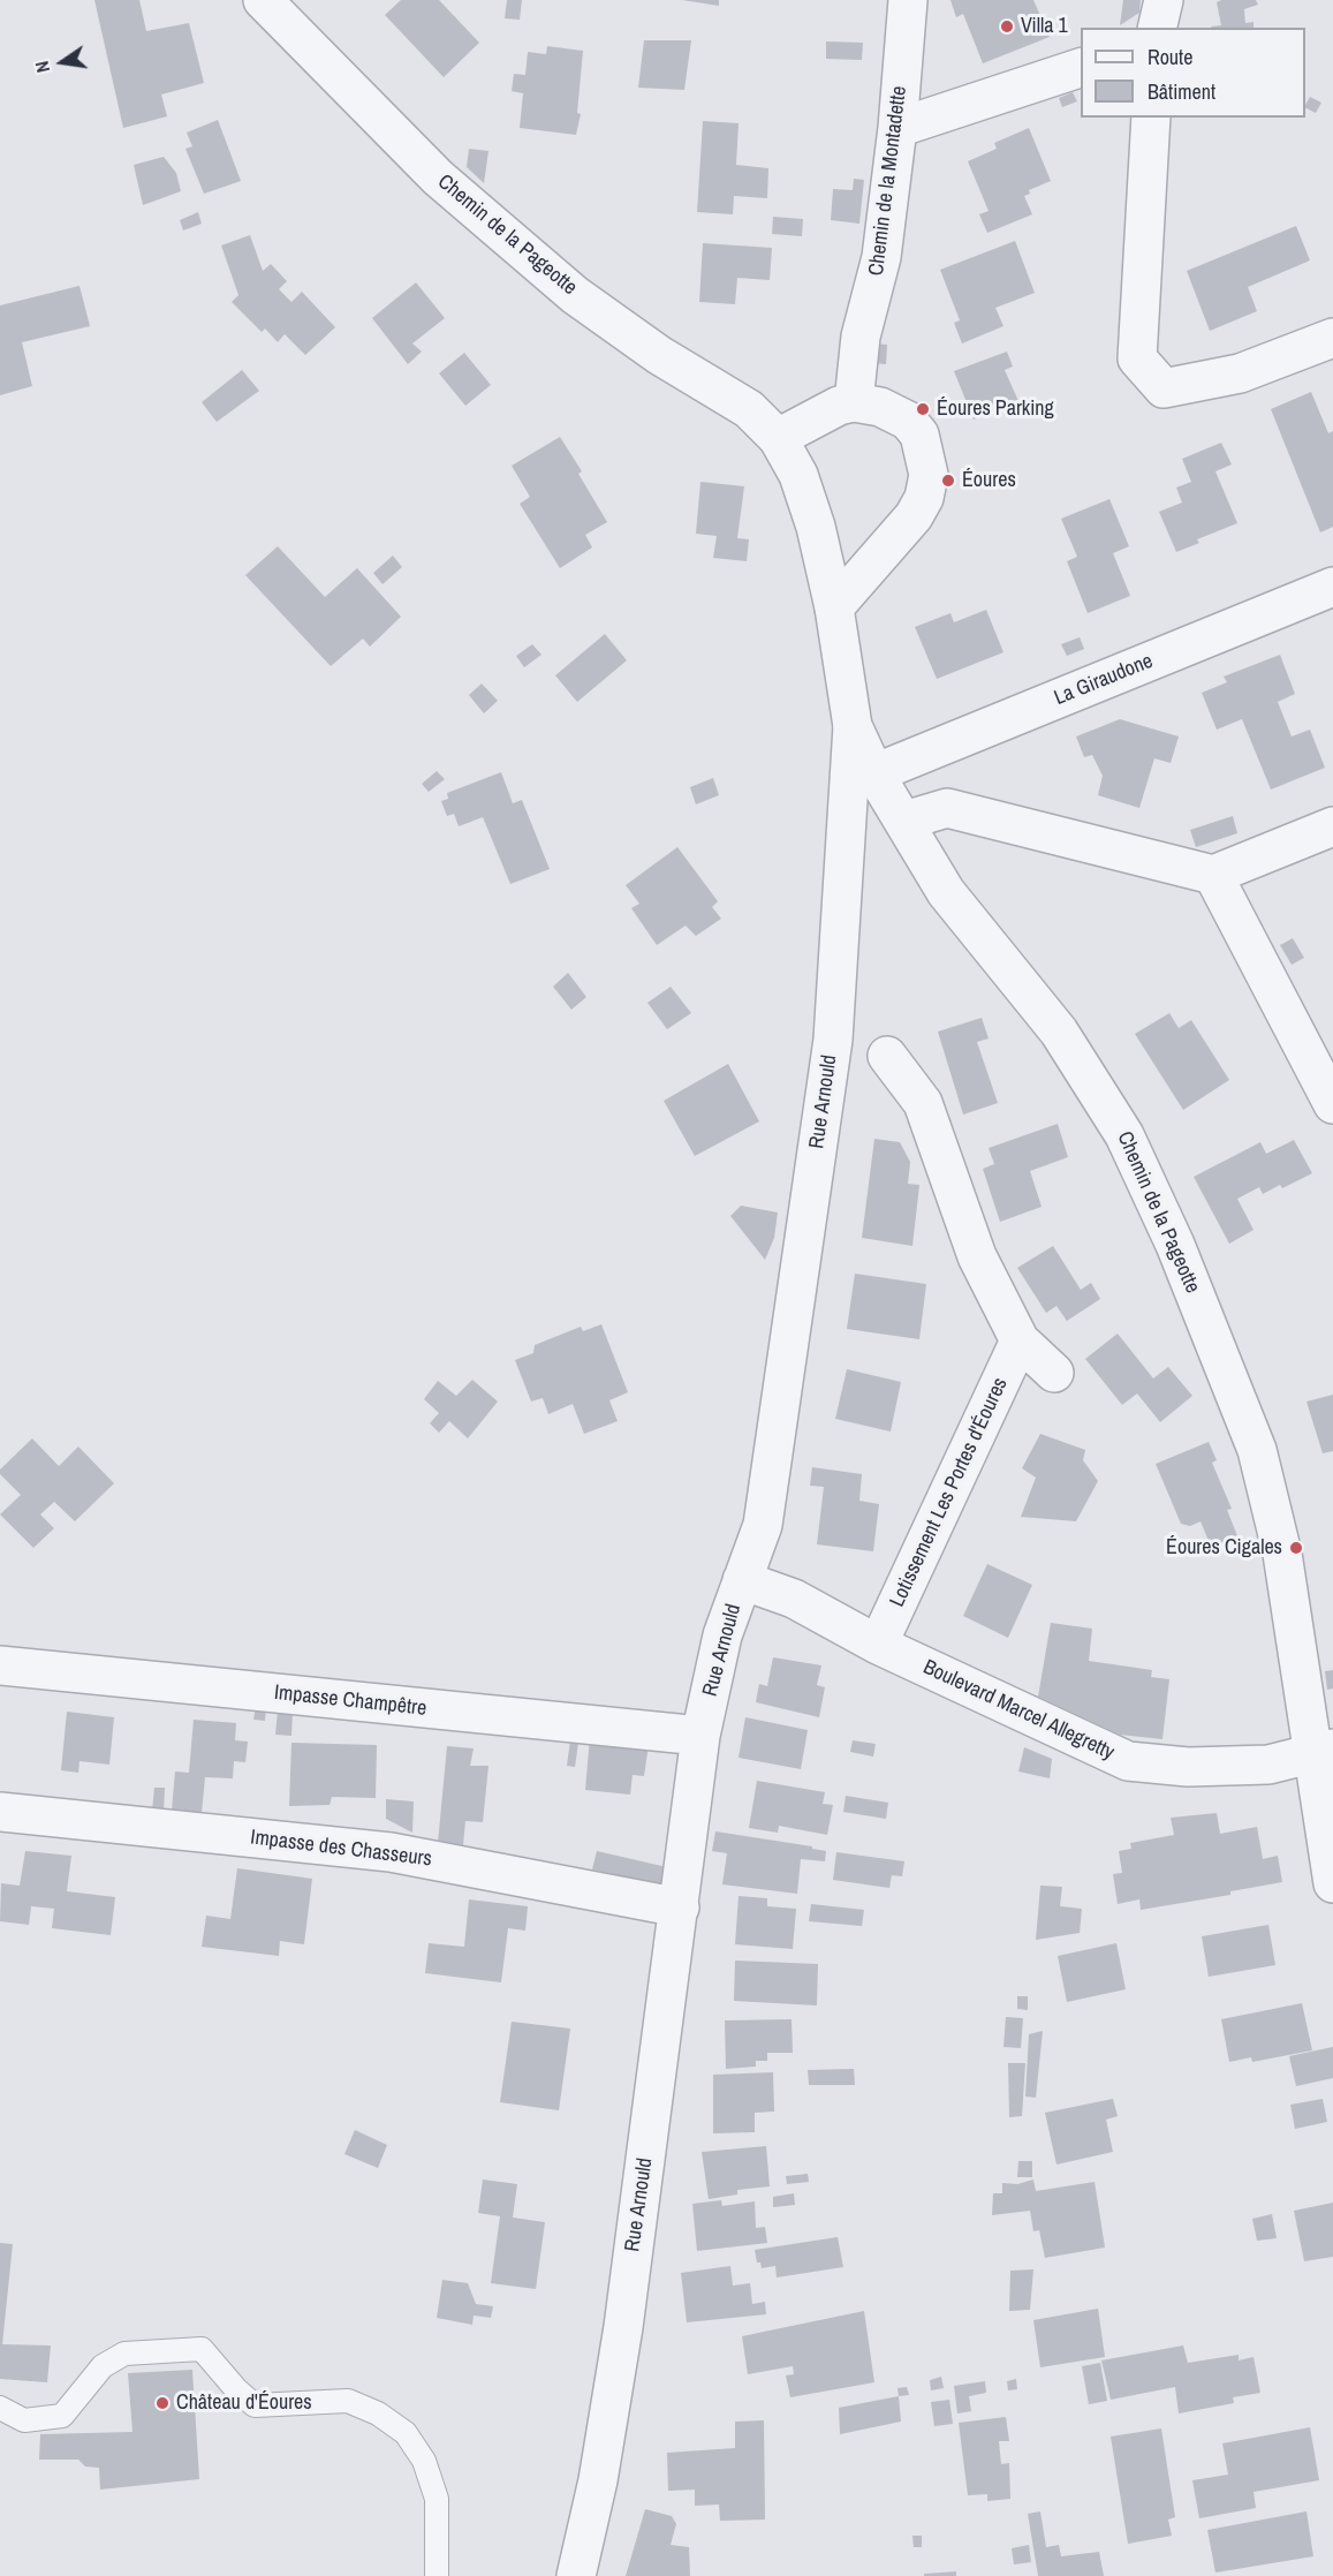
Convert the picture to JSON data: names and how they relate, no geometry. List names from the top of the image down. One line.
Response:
{"streets":{"street":["Chemin de la Montadette","Chemin de la Pageotte","La Giraudone","Rue Arnould","Lotissement Les Portes d'Éoures","Impasse Champêtre","Boulevard Marcel Allegretty","Impasse des Chasseurs"]},"crossings":[["Chemin de la Pageotte","La Giraudone"],["Chemin de la Pageotte","Rue Arnould"],["Chemin de la Pageotte","Boulevard Marcel Allegretty"],["Rue Arnould","Impasse Champêtre"],["Rue Arnould","Boulevard Marcel Allegretty"],["Rue Arnould","Impasse des Chasseurs"],["Lotissement Les Portes d'Éoures","Boulevard Marcel Allegretty"]],"places":["Villa 1","Éoures Parking","Éoures","Éoures Cigales","Château d'Éoures"],"legend":["Route","Bâtiment"],"north":"left"}
